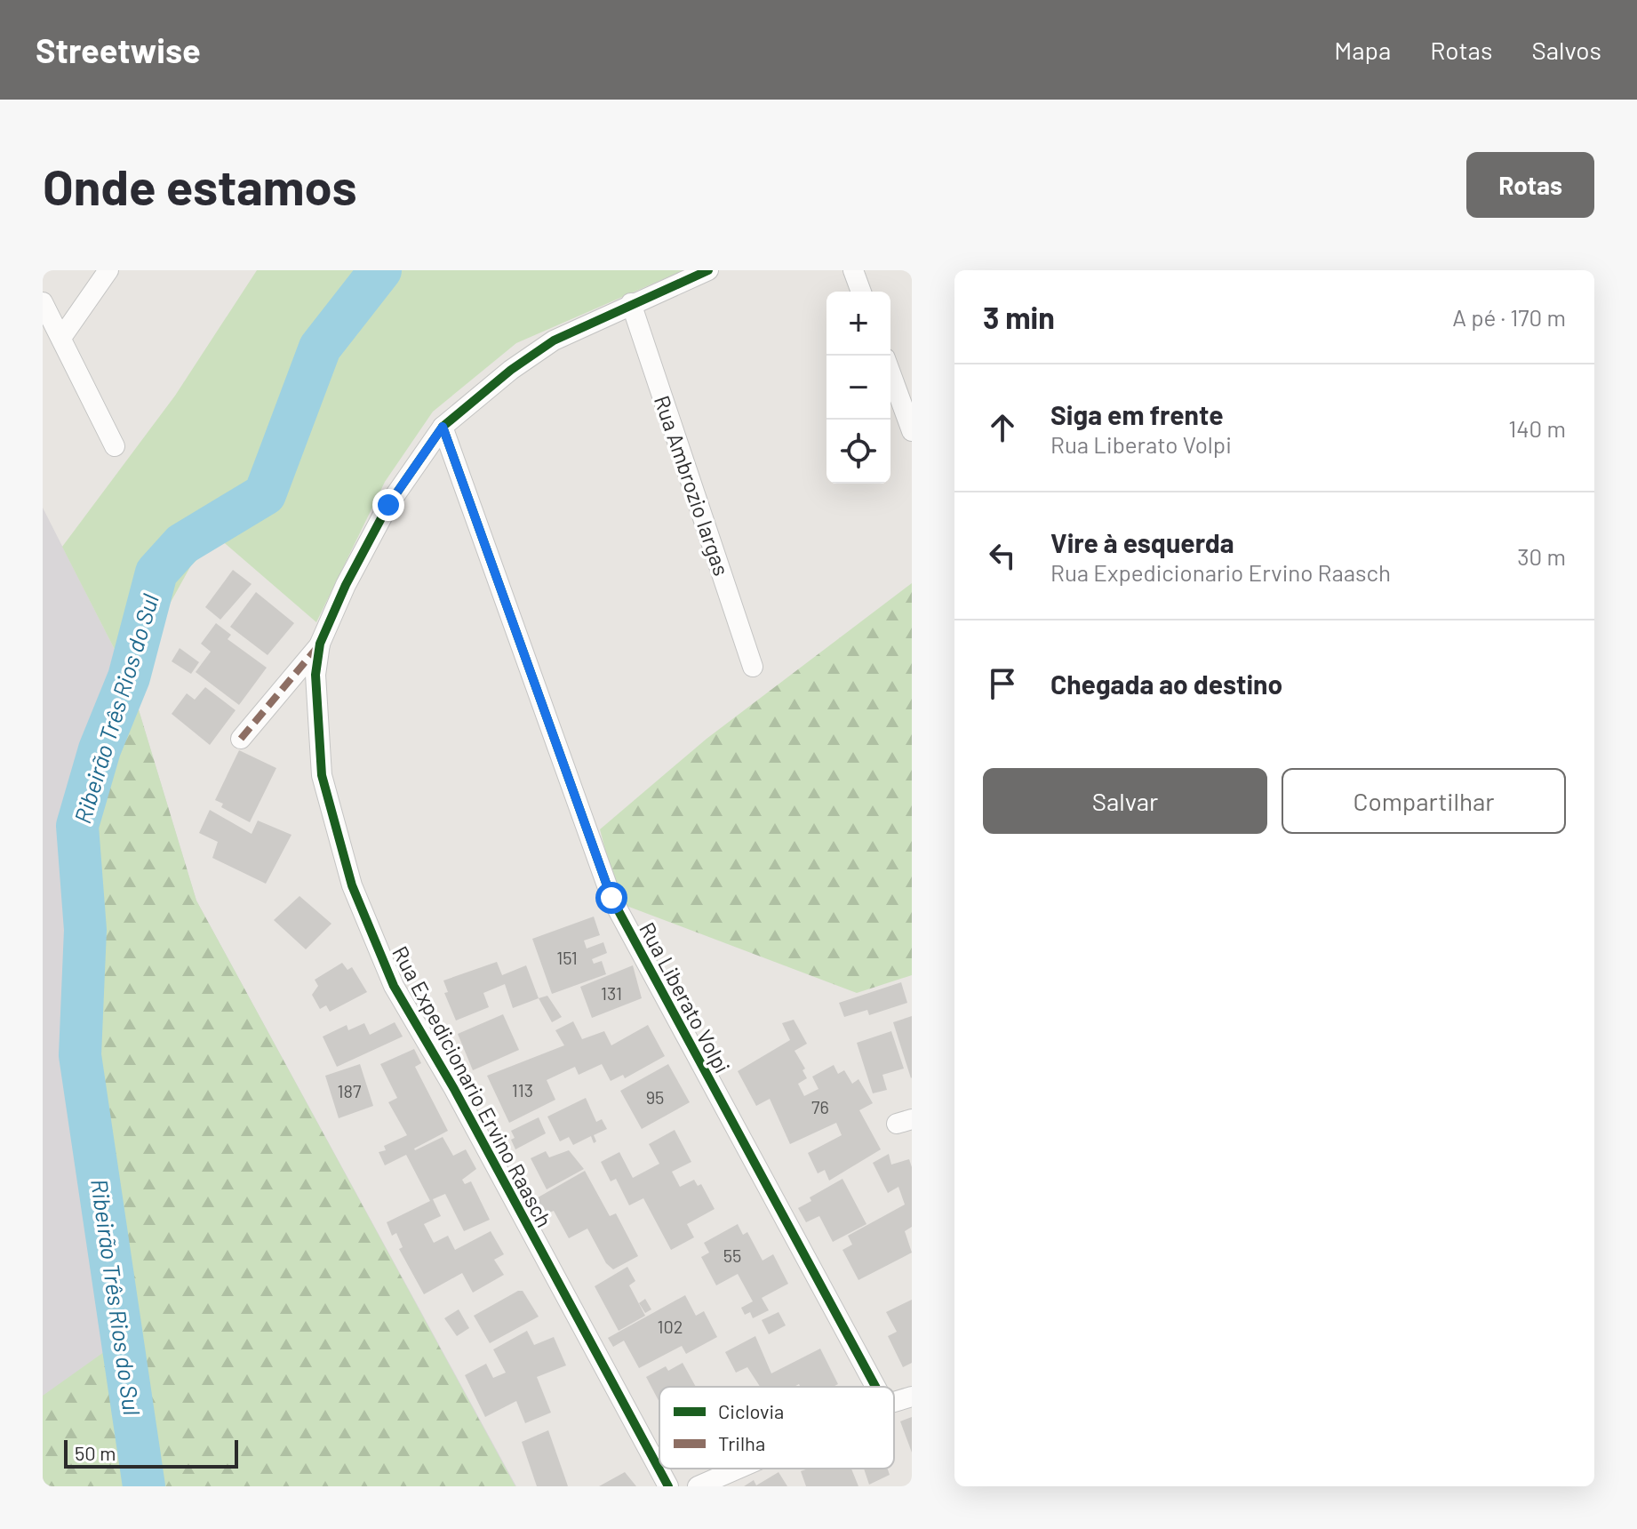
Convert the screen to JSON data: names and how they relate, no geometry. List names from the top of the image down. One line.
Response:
{"streets":{"street":["Rua Ambrozio Iargas","Rua Liberato Volpi","Rua Expedicionario Ervino Raasch"]},"crossings":[["Rua Ambrozio Iargas","Rua Expedicionario Ervino Raasch"],["Rua Liberato Volpi","Rua Expedicionario Ervino Raasch"]],"water":["Ribeirão Três Rios do Sul"],"house_numbers":["151","131","113","187","95","76","55","102"],"legend":["Ciclovia","Trilha"],"scale_bar":"50 m","page":{"header":"Streetwise","nav":["Mapa","Rotas","Salvos"],"buttons":["Rotas",["Salvar","Compartilhar"]],"title":"Onde estamos","heading":["3 min","A pé · 170 m"],"map_buttons":["+","−"],"list":[["Siga em frente","Rua Liberato Volpi","140 m"],["Vire à esquerda","Rua Expedicionario Ervino Raasch","30 m"],"Chegada ao destino"],"scale":"50 m"}}
